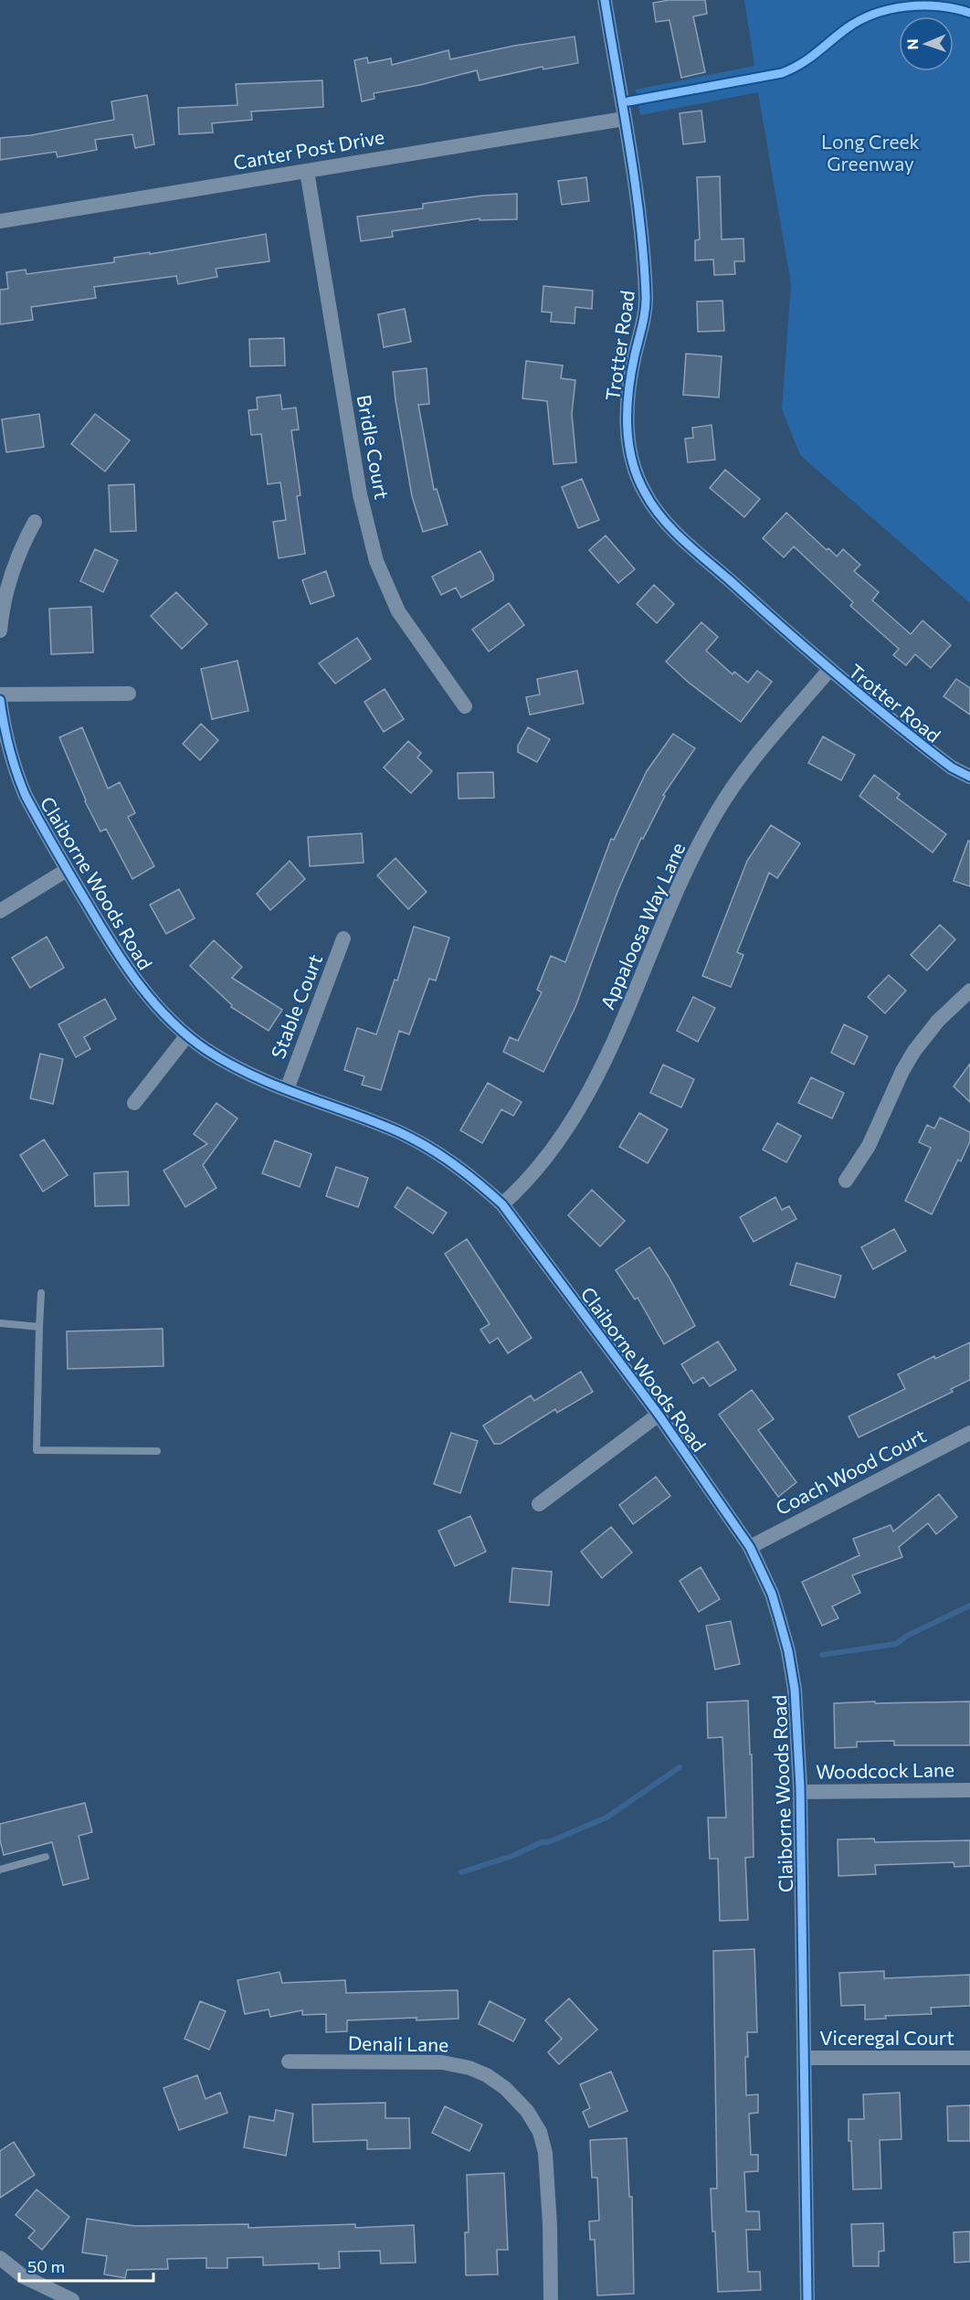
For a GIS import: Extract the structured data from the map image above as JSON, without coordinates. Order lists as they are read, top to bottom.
{
  "streets": {
    "street": [
      "Canter Post Drive",
      "Trotter Road",
      "Bridle Court",
      "Claiborne Woods Road",
      "Appaloosa Way Lane",
      "Stable Court",
      "Coach Wood Court",
      "Woodcock Lane",
      "Viceregal Court",
      "Denali Lane"
    ]
  },
  "crossings": [
    ["Canter Post Drive", "Trotter Road"],
    ["Canter Post Drive", "Bridle Court"],
    ["Trotter Road", "Appaloosa Way Lane"],
    ["Claiborne Woods Road", "Appaloosa Way Lane"],
    ["Claiborne Woods Road", "Stable Court"],
    ["Claiborne Woods Road", "Coach Wood Court"],
    ["Claiborne Woods Road", "Woodcock Lane"],
    ["Claiborne Woods Road", "Viceregal Court"]
  ],
  "parks": ["Long Creek Greenway"],
  "scale_bar": "50 m",
  "north": "left"
}
